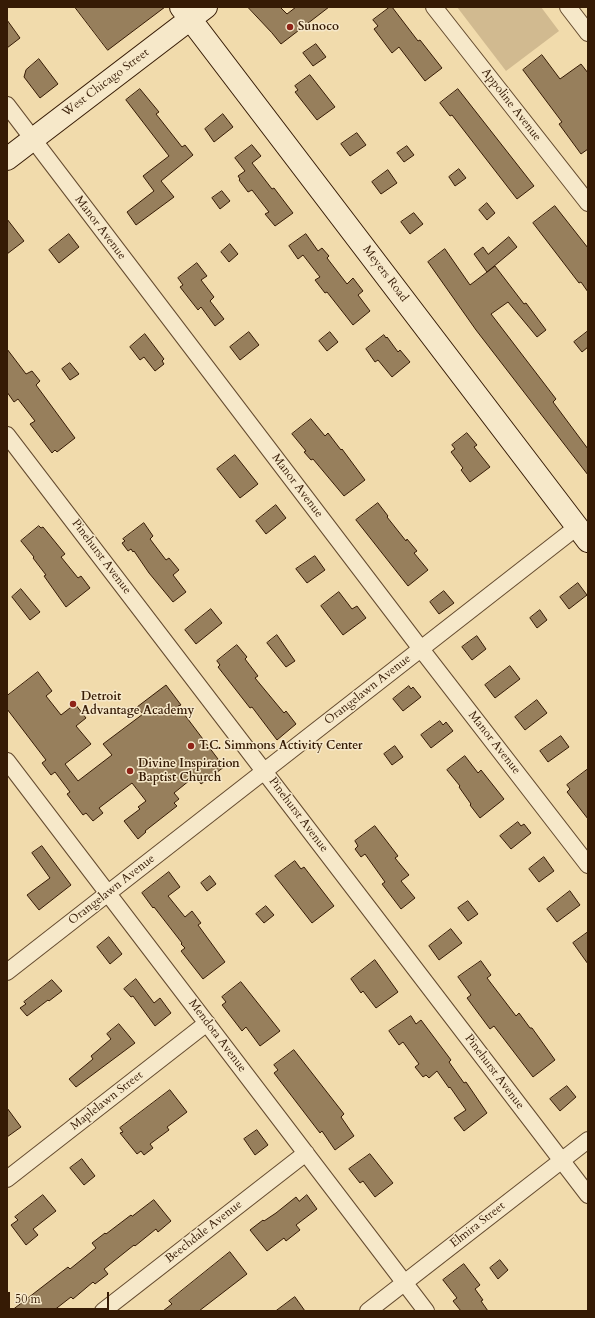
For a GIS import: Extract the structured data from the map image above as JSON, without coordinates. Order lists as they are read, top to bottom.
{
  "streets": {
    "street": [
      "West Chicago Street",
      "Appoline Avenue",
      "Manor Avenue",
      "Meyers Road",
      "Pinehurst Avenue",
      "Orangelawn Avenue",
      "Mendota Avenue",
      "Maplelawn Street",
      "Elmira Street",
      "Beechdale Avenue"
    ]
  },
  "crossings": [
    ["West Chicago Street", "Manor Avenue"],
    ["West Chicago Street", "Meyers Road"],
    ["Manor Avenue", "Orangelawn Avenue"],
    ["Meyers Road", "Orangelawn Avenue"],
    ["Pinehurst Avenue", "Orangelawn Avenue"],
    ["Pinehurst Avenue", "Elmira Street"],
    ["Orangelawn Avenue", "Mendota Avenue"],
    ["Mendota Avenue", "Maplelawn Street"],
    ["Mendota Avenue", "Elmira Street"],
    ["Mendota Avenue", "Beechdale Avenue"]
  ],
  "places": [
    "Sunoco",
    "Detroit Advantage Academy",
    "T.C. Simmons Activity Center",
    "Divine Inspiration Baptist Church"
  ],
  "scale_bar": "50 m"
}
